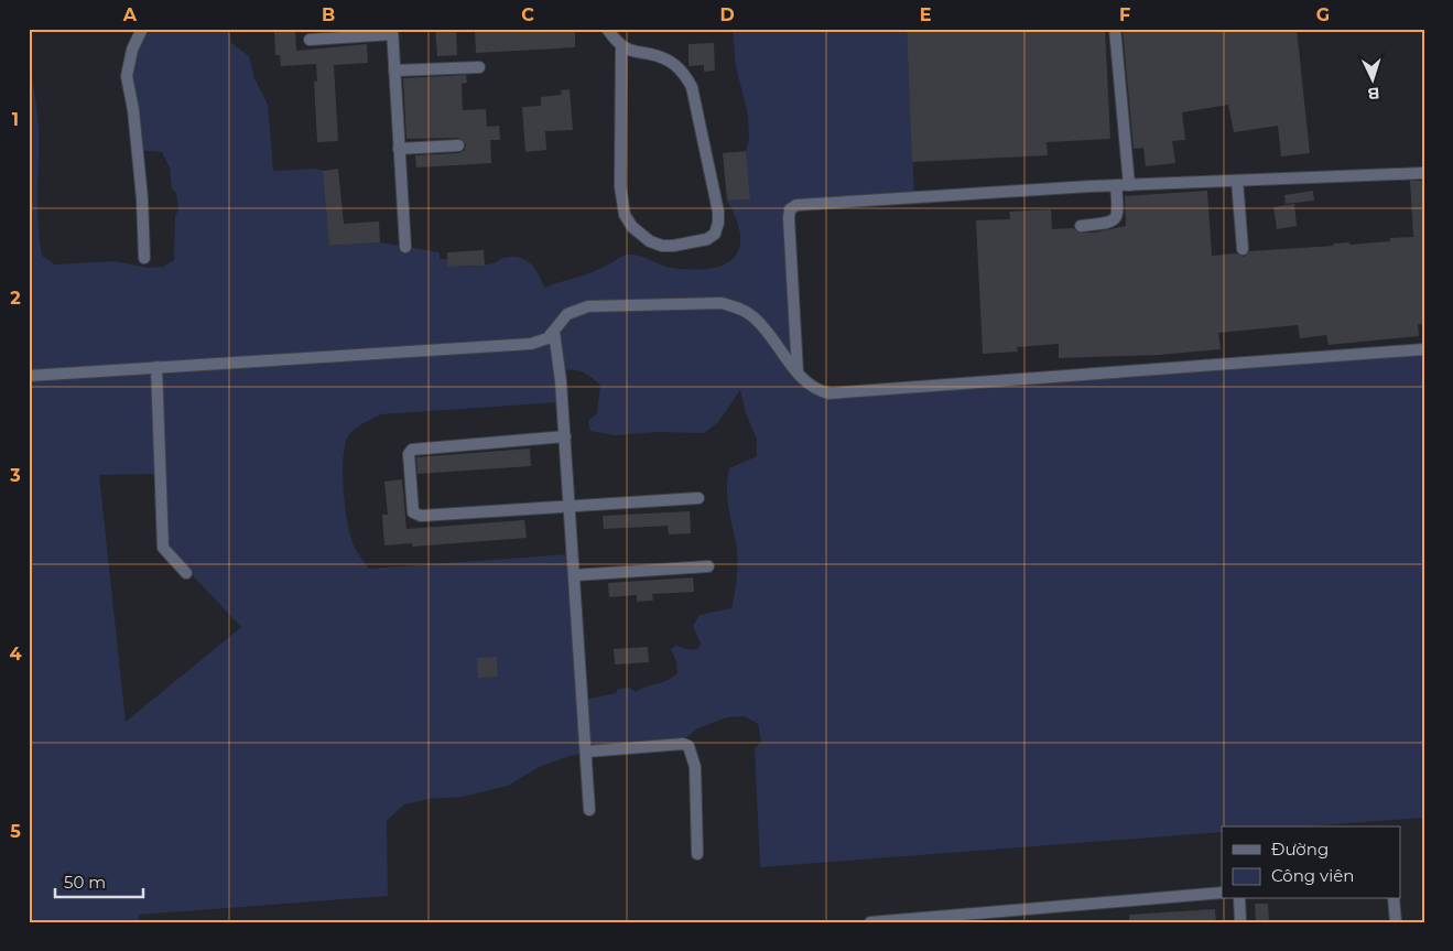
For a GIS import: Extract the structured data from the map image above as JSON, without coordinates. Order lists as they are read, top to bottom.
{
  "legend": ["Đường", "Công viên"],
  "scale_bar": "50 m",
  "north": "bottom",
  "grid": {
    "columns": [
      "A",
      "B",
      "C",
      "D",
      "E",
      "F",
      "G"
    ],
    "rows": [
      "1",
      "2",
      "3",
      "4",
      "5"
    ]
  }
}
